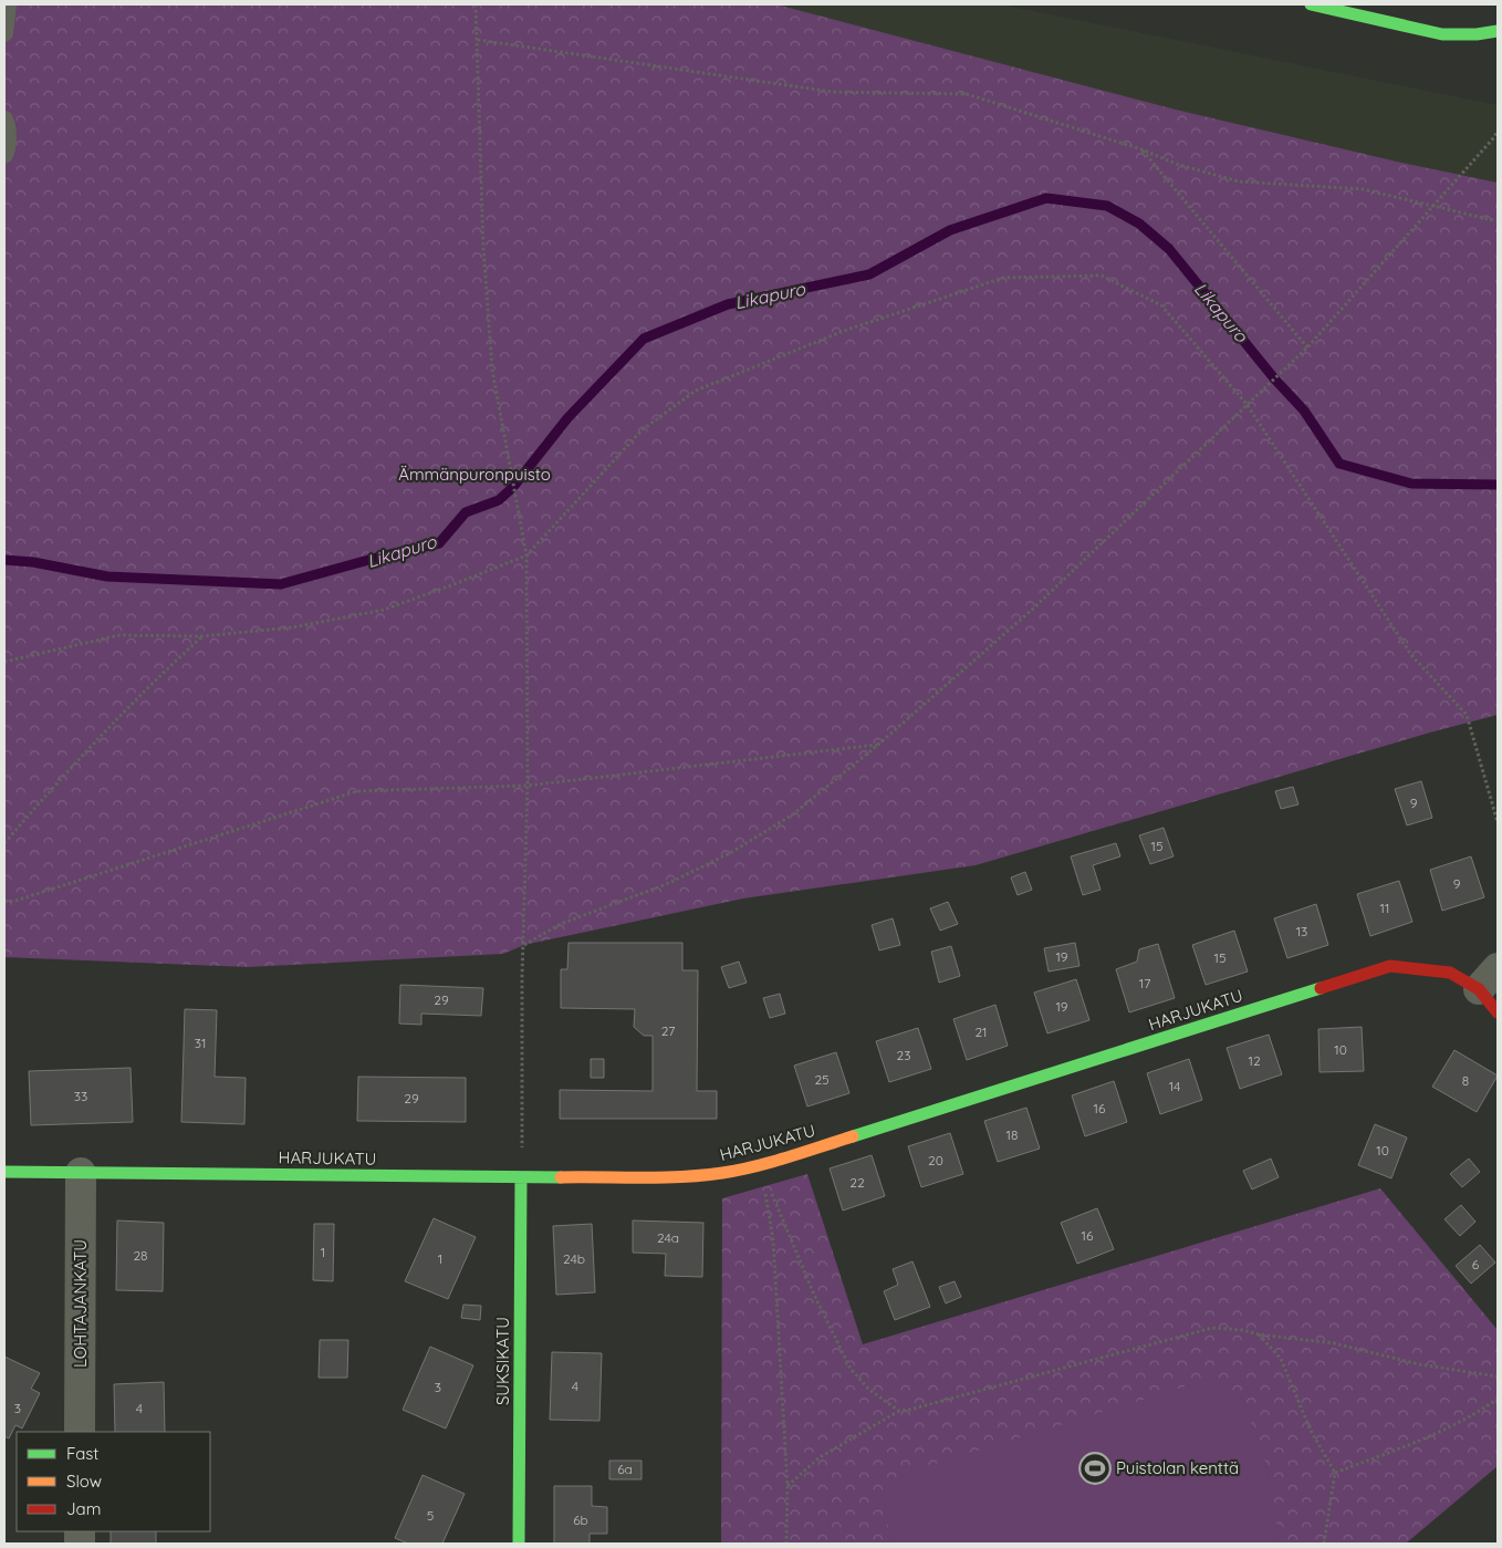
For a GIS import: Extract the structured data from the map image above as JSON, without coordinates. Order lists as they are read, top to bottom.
{
  "streets": {
    "street": ["HARJUKATU", "LOHTAJANKATU", "SUKSIKATU"]
  },
  "crossings": [
    ["HARJUKATU", "LOHTAJANKATU"],
    ["HARJUKATU", "SUKSIKATU"]
  ],
  "water": ["Likapuro"],
  "parks": ["Ämmänpuronpuisto"],
  "places": {
    "sports": ["Puistolan kenttä"]
  },
  "house_numbers": [
    "9",
    "15",
    "9",
    "11",
    "13",
    "19",
    "15",
    "17",
    "29",
    "19",
    "27",
    "21",
    "31",
    "10",
    "23",
    "12",
    "25",
    "8",
    "14",
    "33",
    "29",
    "16",
    "18",
    "10",
    "20",
    "22",
    "16",
    "24a",
    "1",
    "28",
    "1",
    "24b",
    "6",
    "4",
    "3",
    "3",
    "4",
    "6a",
    "5",
    "6b"
  ],
  "legend": ["Fast", "Slow", "Jam"]
}
